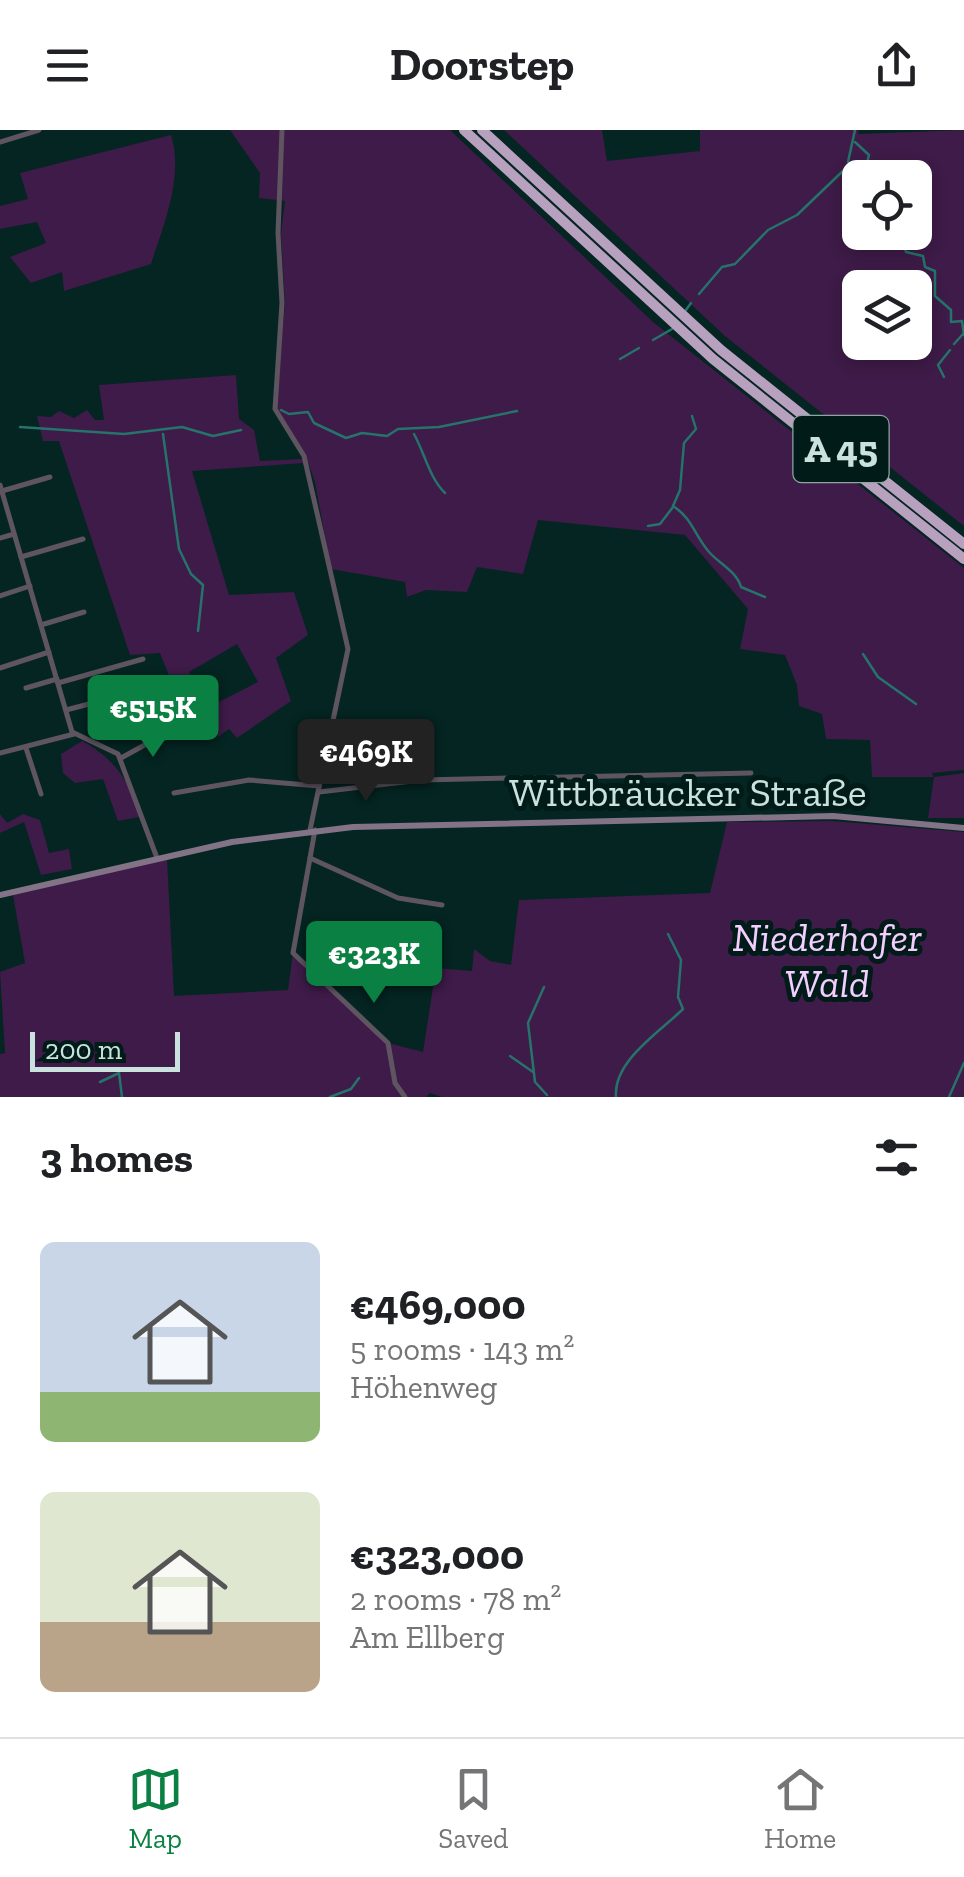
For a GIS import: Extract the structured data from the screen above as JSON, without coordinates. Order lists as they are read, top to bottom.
{
  "streets": {
    "highway": ["A 45"],
    "main road": ["Wittbräucker Straße"]
  },
  "parks": ["Niederhofer Wald"],
  "scale_bar": "200 m",
  "page": {
    "header": "Doorstep",
    "price": ["€515K", "€469K", "€323K"],
    "scale": "200 m",
    "heading": "3 homes",
    "list": [
      {
        "name": "€469,000",
        "note": "5 rooms · 143 m² · Höhenweg"
      },
      {
        "name": "€323,000",
        "note": "2 rooms · 78 m² · Am Ellberg"
      }
    ],
    "tabs": ["Map", "Saved", "Home"]
  }
}
